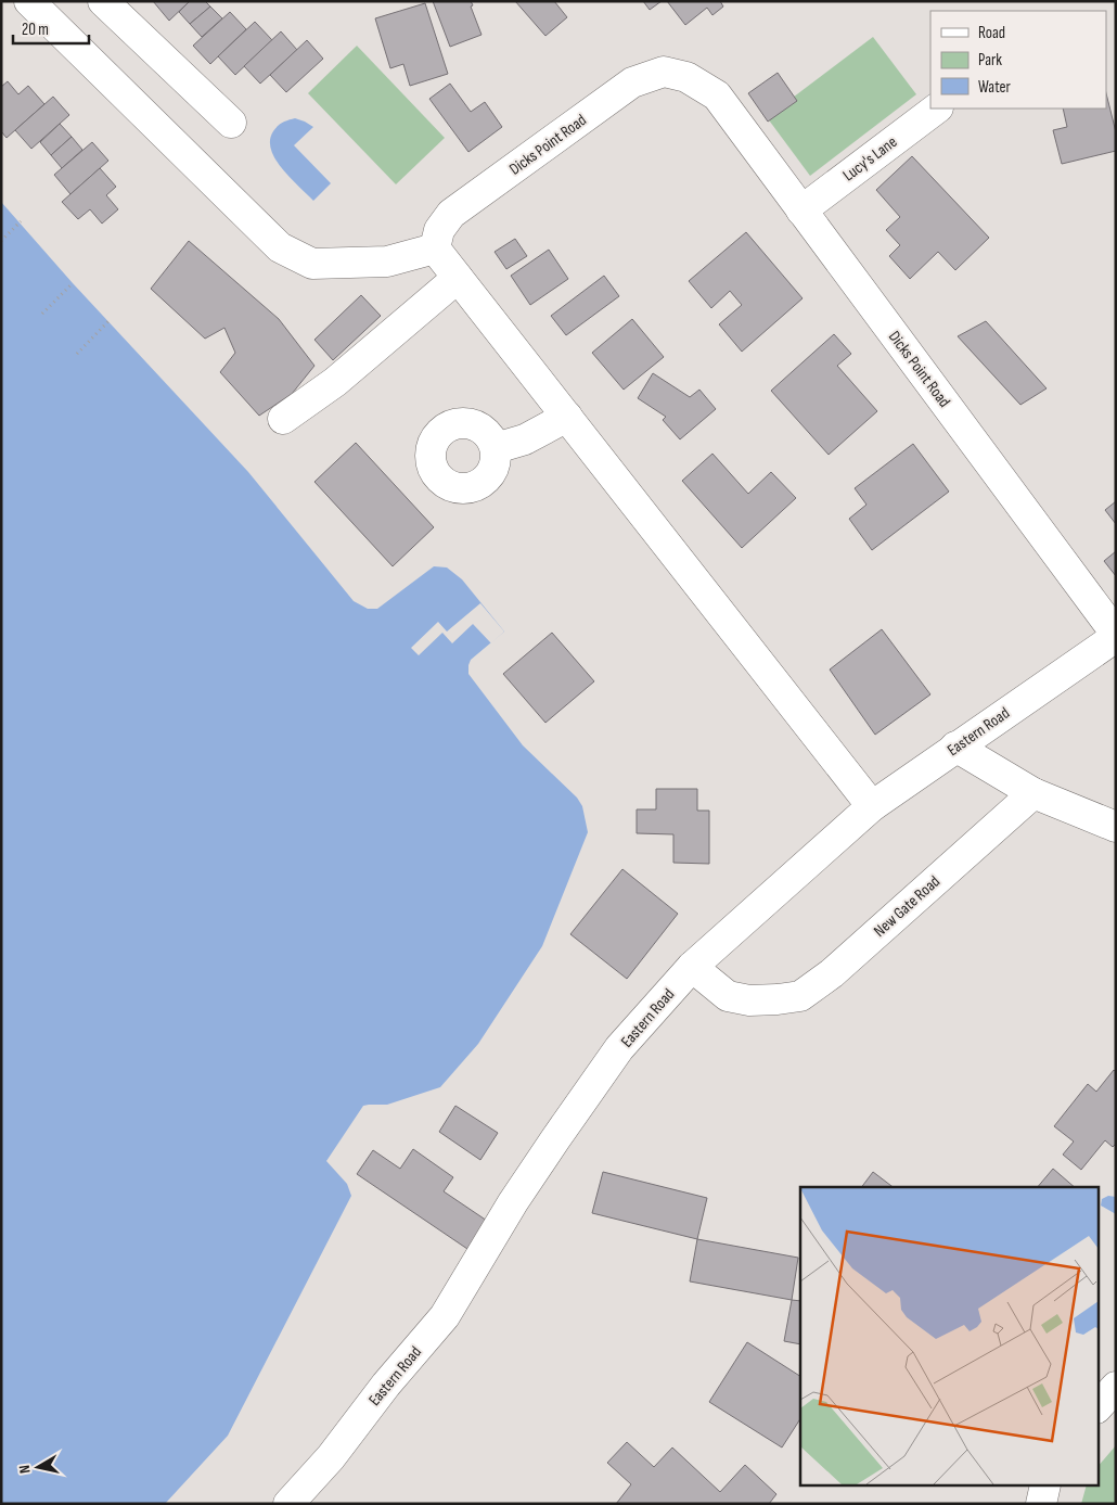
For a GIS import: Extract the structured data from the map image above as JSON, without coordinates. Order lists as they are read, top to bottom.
{
  "streets": {
    "main road": [
      "Dicks Point Road",
      "Lucy's Lane",
      "Eastern Road",
      "New Gate Road"
    ]
  },
  "crossings": [
    ["Dicks Point Road", "Lucy's Lane"],
    ["Dicks Point Road", "Eastern Road"],
    ["Eastern Road", "New Gate Road"]
  ],
  "legend": ["Road", "Park", "Water"],
  "scale_bar": "20 m",
  "north": "left"
}
